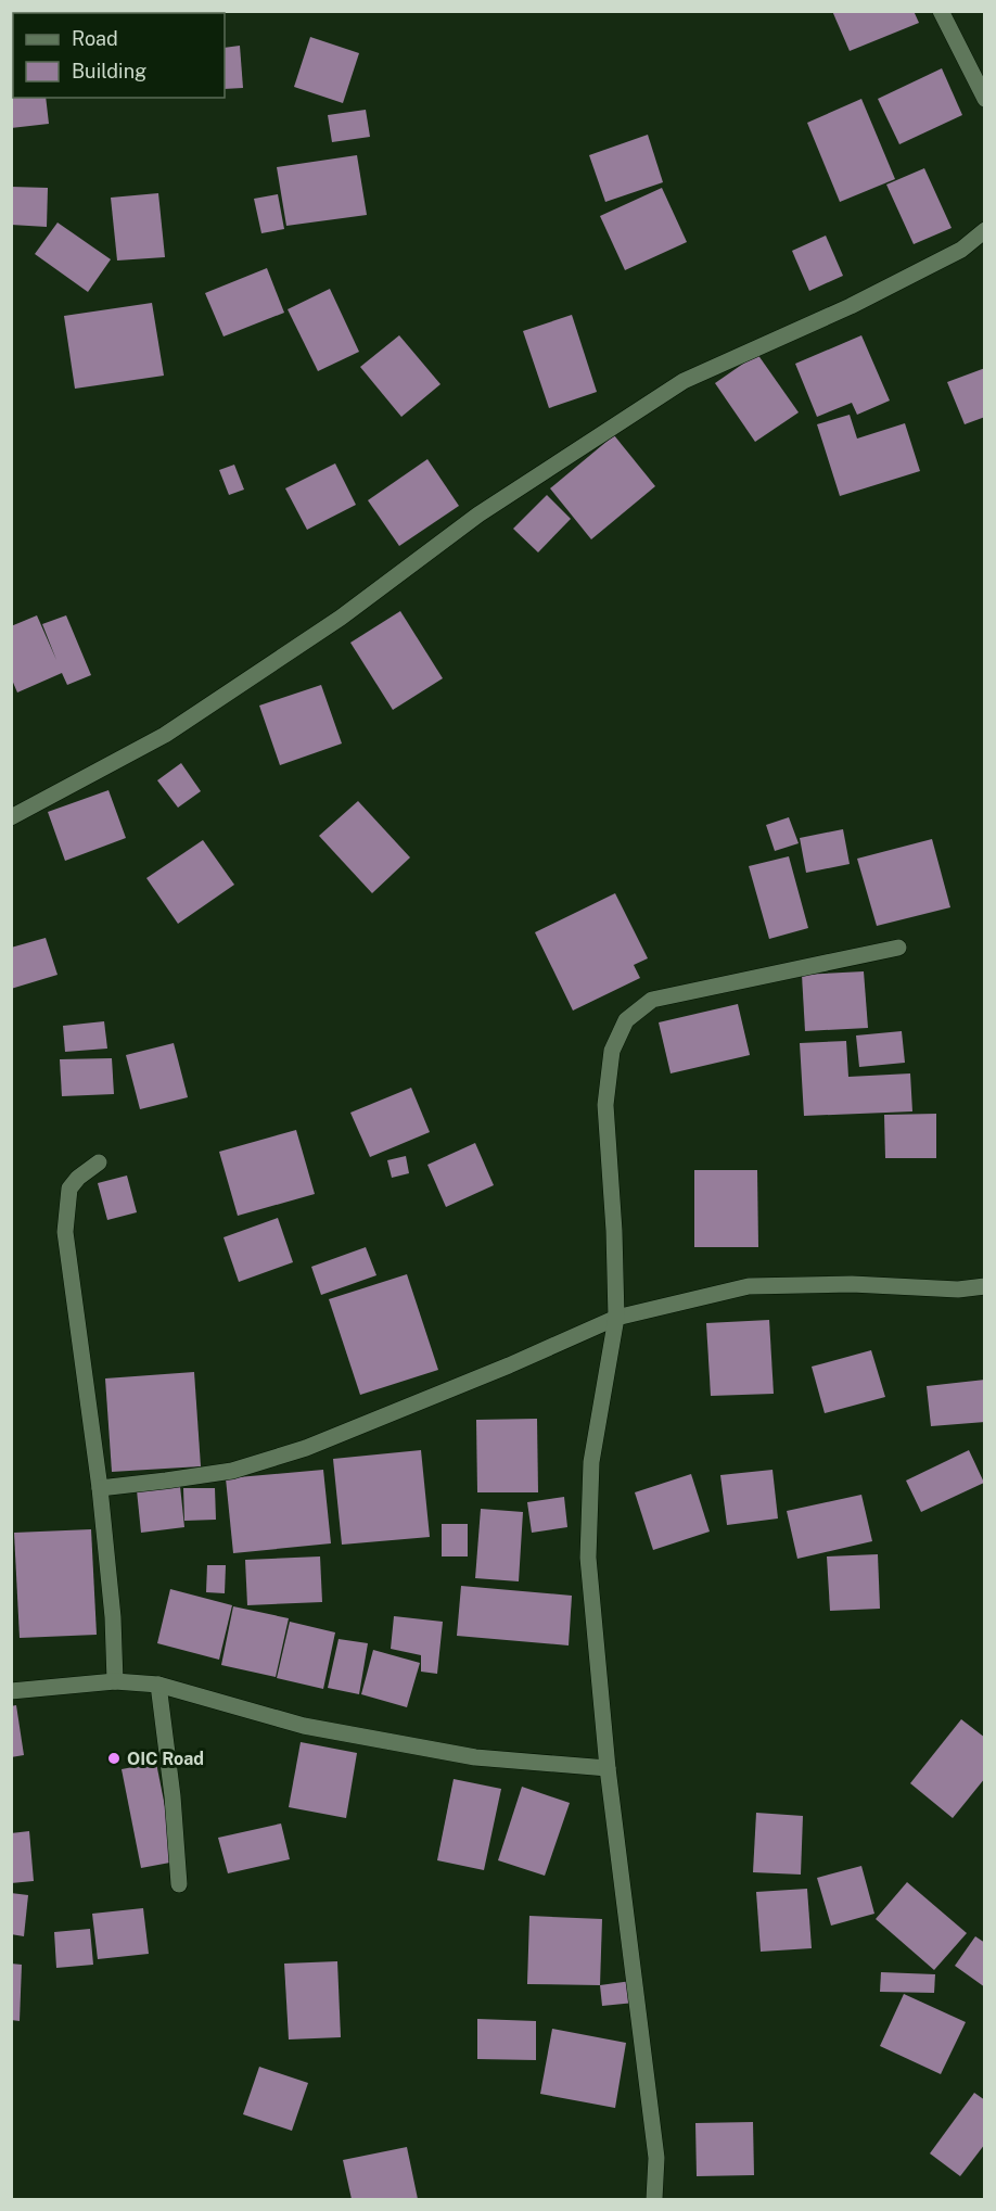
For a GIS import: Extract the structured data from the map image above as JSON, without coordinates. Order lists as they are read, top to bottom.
{
  "places": ["OIC Road"],
  "legend": ["Road", "Building"]
}
